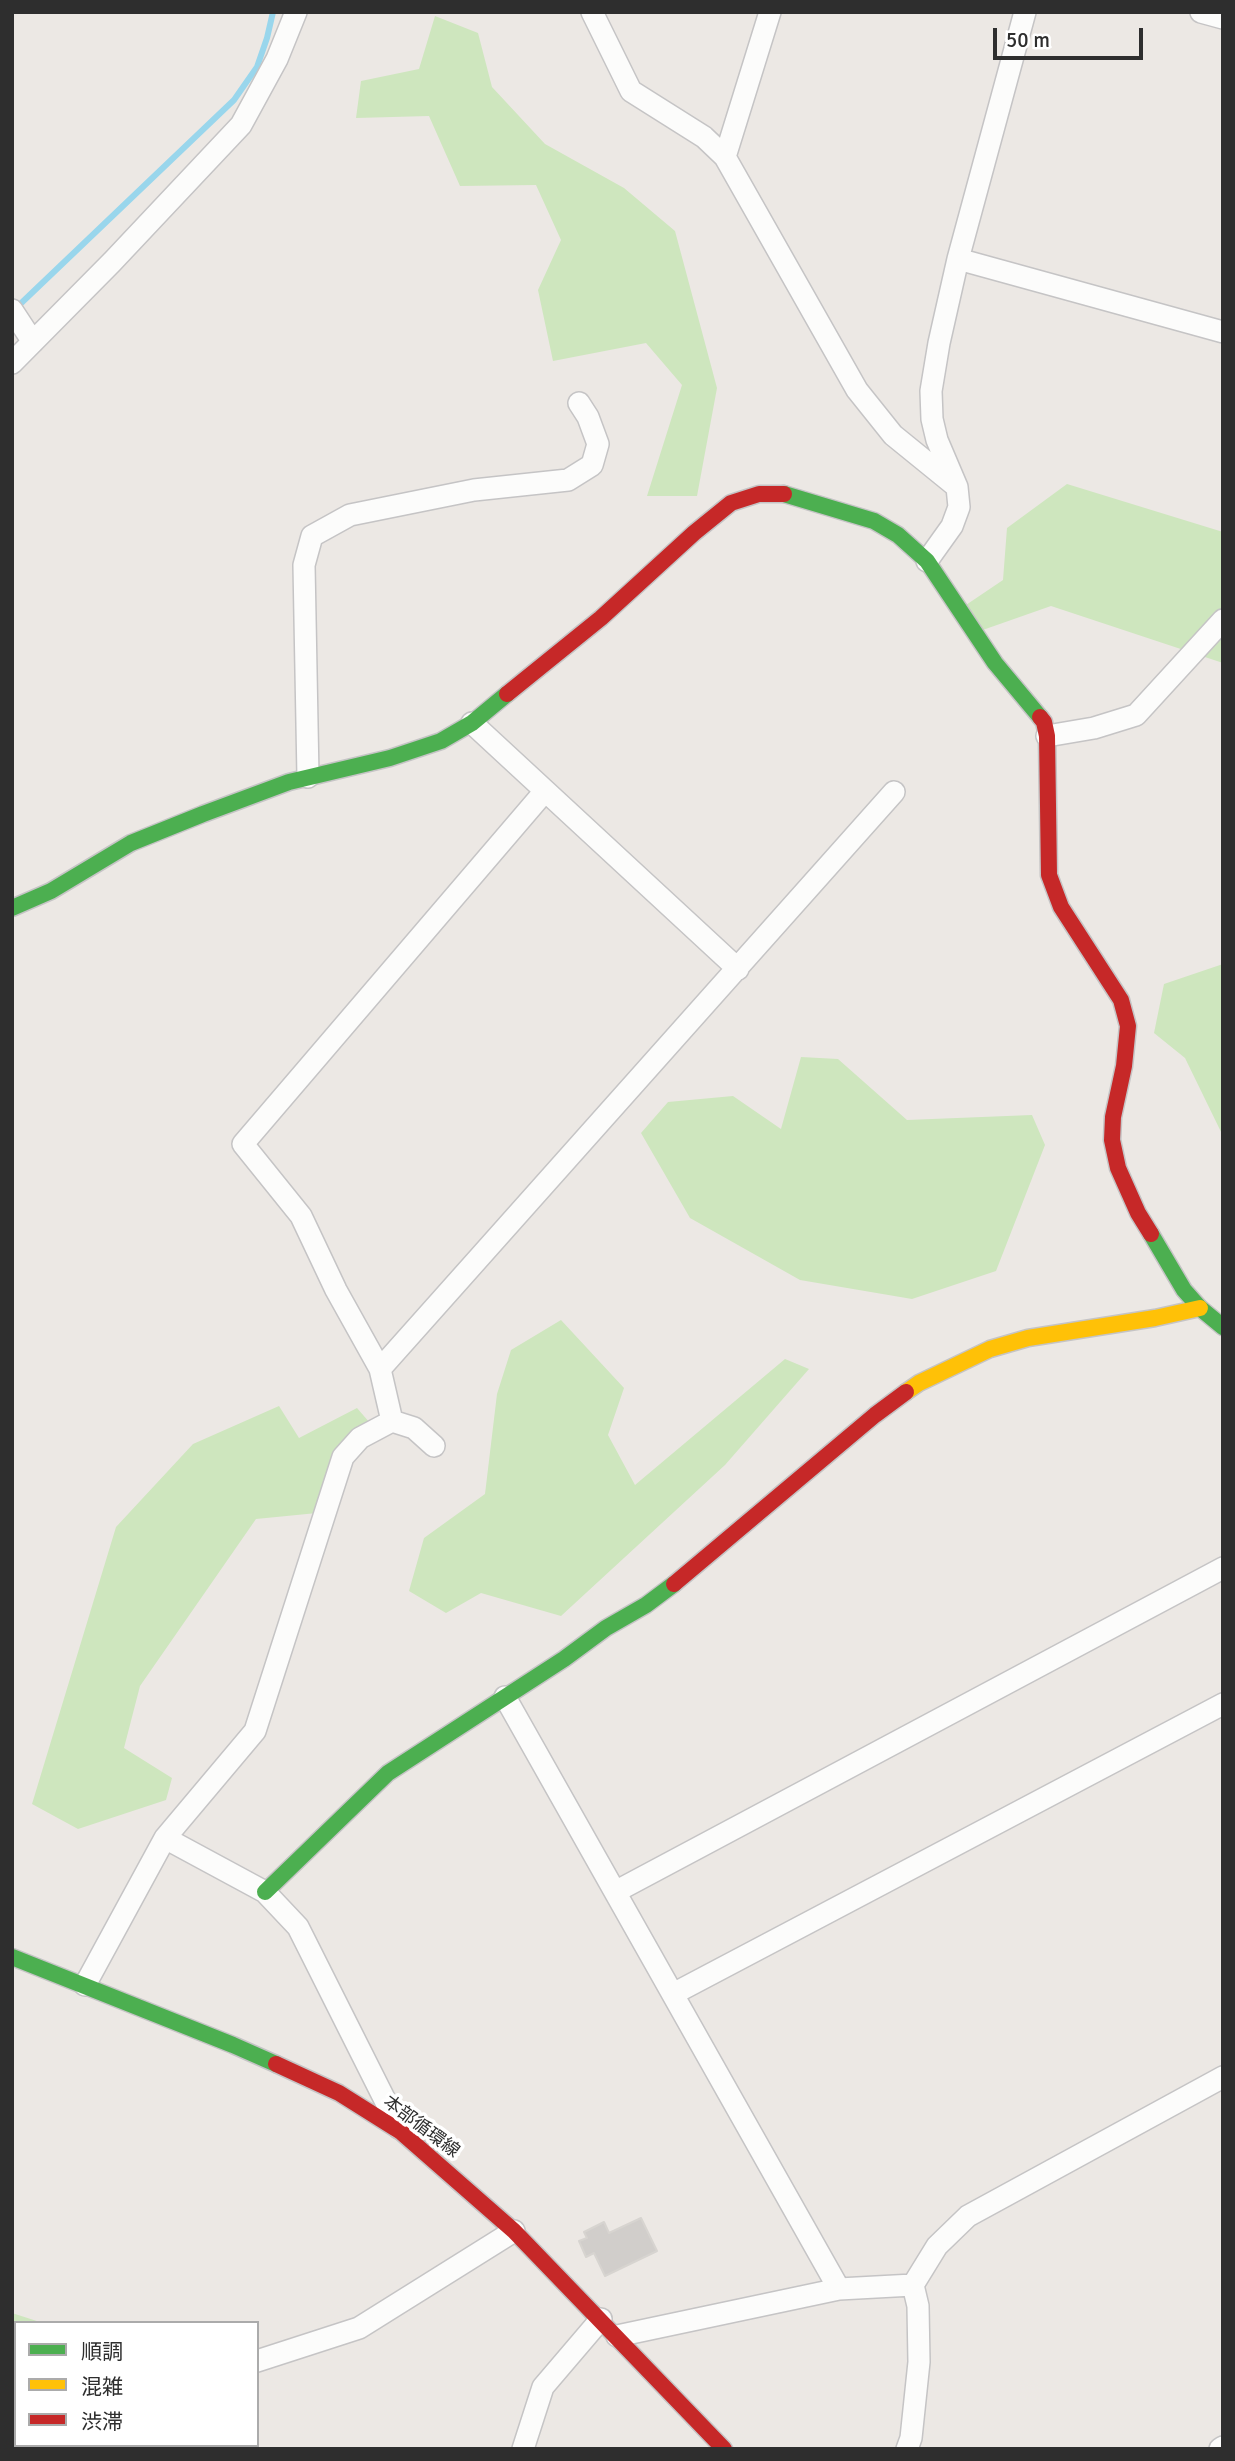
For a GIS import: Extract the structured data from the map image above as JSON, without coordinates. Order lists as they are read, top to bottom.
{
  "streets": {
    "street": ["本部循環線"]
  },
  "legend": ["順調", "混雑", "渋滞"],
  "scale_bar": "50 m"
}
